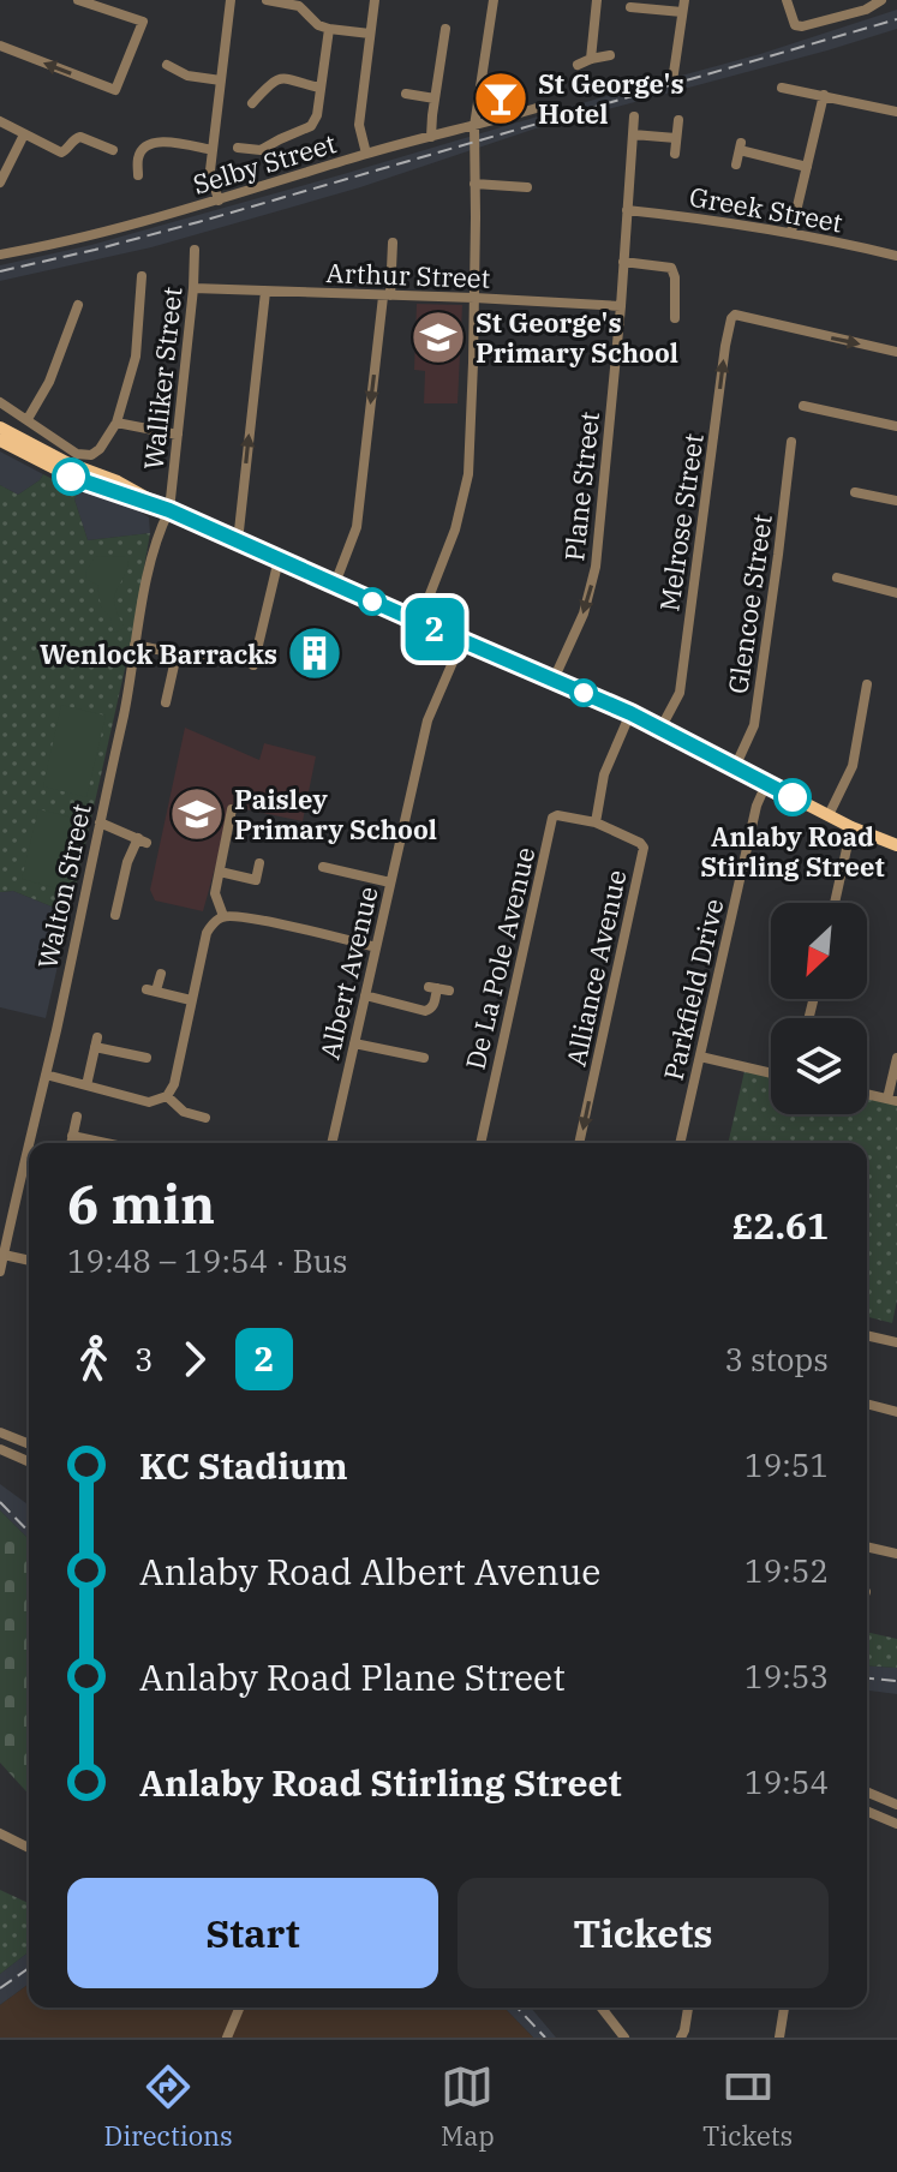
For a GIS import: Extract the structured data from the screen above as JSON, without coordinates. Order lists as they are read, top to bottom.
{
  "streets": {
    "street": [
      "Selby Street",
      "Greek Street",
      "Arthur Street",
      "Walliker Street",
      "Plane Street",
      "Melrose Street",
      "Glencoe Street",
      "Walton Street",
      "De La Pole Avenue",
      "Alliance Avenue",
      "Albert Avenue",
      "Parkfield Drive"
    ]
  },
  "crossings": [
    ["Greek Street", "Plane Street"],
    ["Arthur Street", "Walliker Street"],
    ["Arthur Street", "Plane Street"],
    ["Walliker Street", "Walton Street"],
    ["De La Pole Avenue", "Alliance Avenue"]
  ],
  "one_way": ["Plane Street", "Alliance Avenue"],
  "places": {
    "bar": ["St George's Hotel"],
    "school or university": ["St George's Primary School", "Paisley Primary School"],
    "building": ["Wenlock Barracks"],
    "other": ["Anlaby Road Stirling Street"]
  },
  "lines": ["bus line 2"],
  "north": "bottom left",
  "page": {
    "on_map": "2",
    "heading": ["6 min", "19:48 – 19:54 · Bus", "£2.61"],
    "legs": ["3", "2", "3 stops"],
    "list": [
      {
        "name": "KC Stadium",
        "value": "19:51"
      },
      {
        "name": "Anlaby Road Albert Avenue",
        "value": "19:52"
      },
      {
        "name": "Anlaby Road Plane Street",
        "value": "19:53"
      },
      {
        "name": "Anlaby Road Stirling Street",
        "value": "19:54"
      }
    ],
    "buttons": ["Start", "Tickets"],
    "tabs": ["Directions", "Map", "Tickets"]
  }
}
